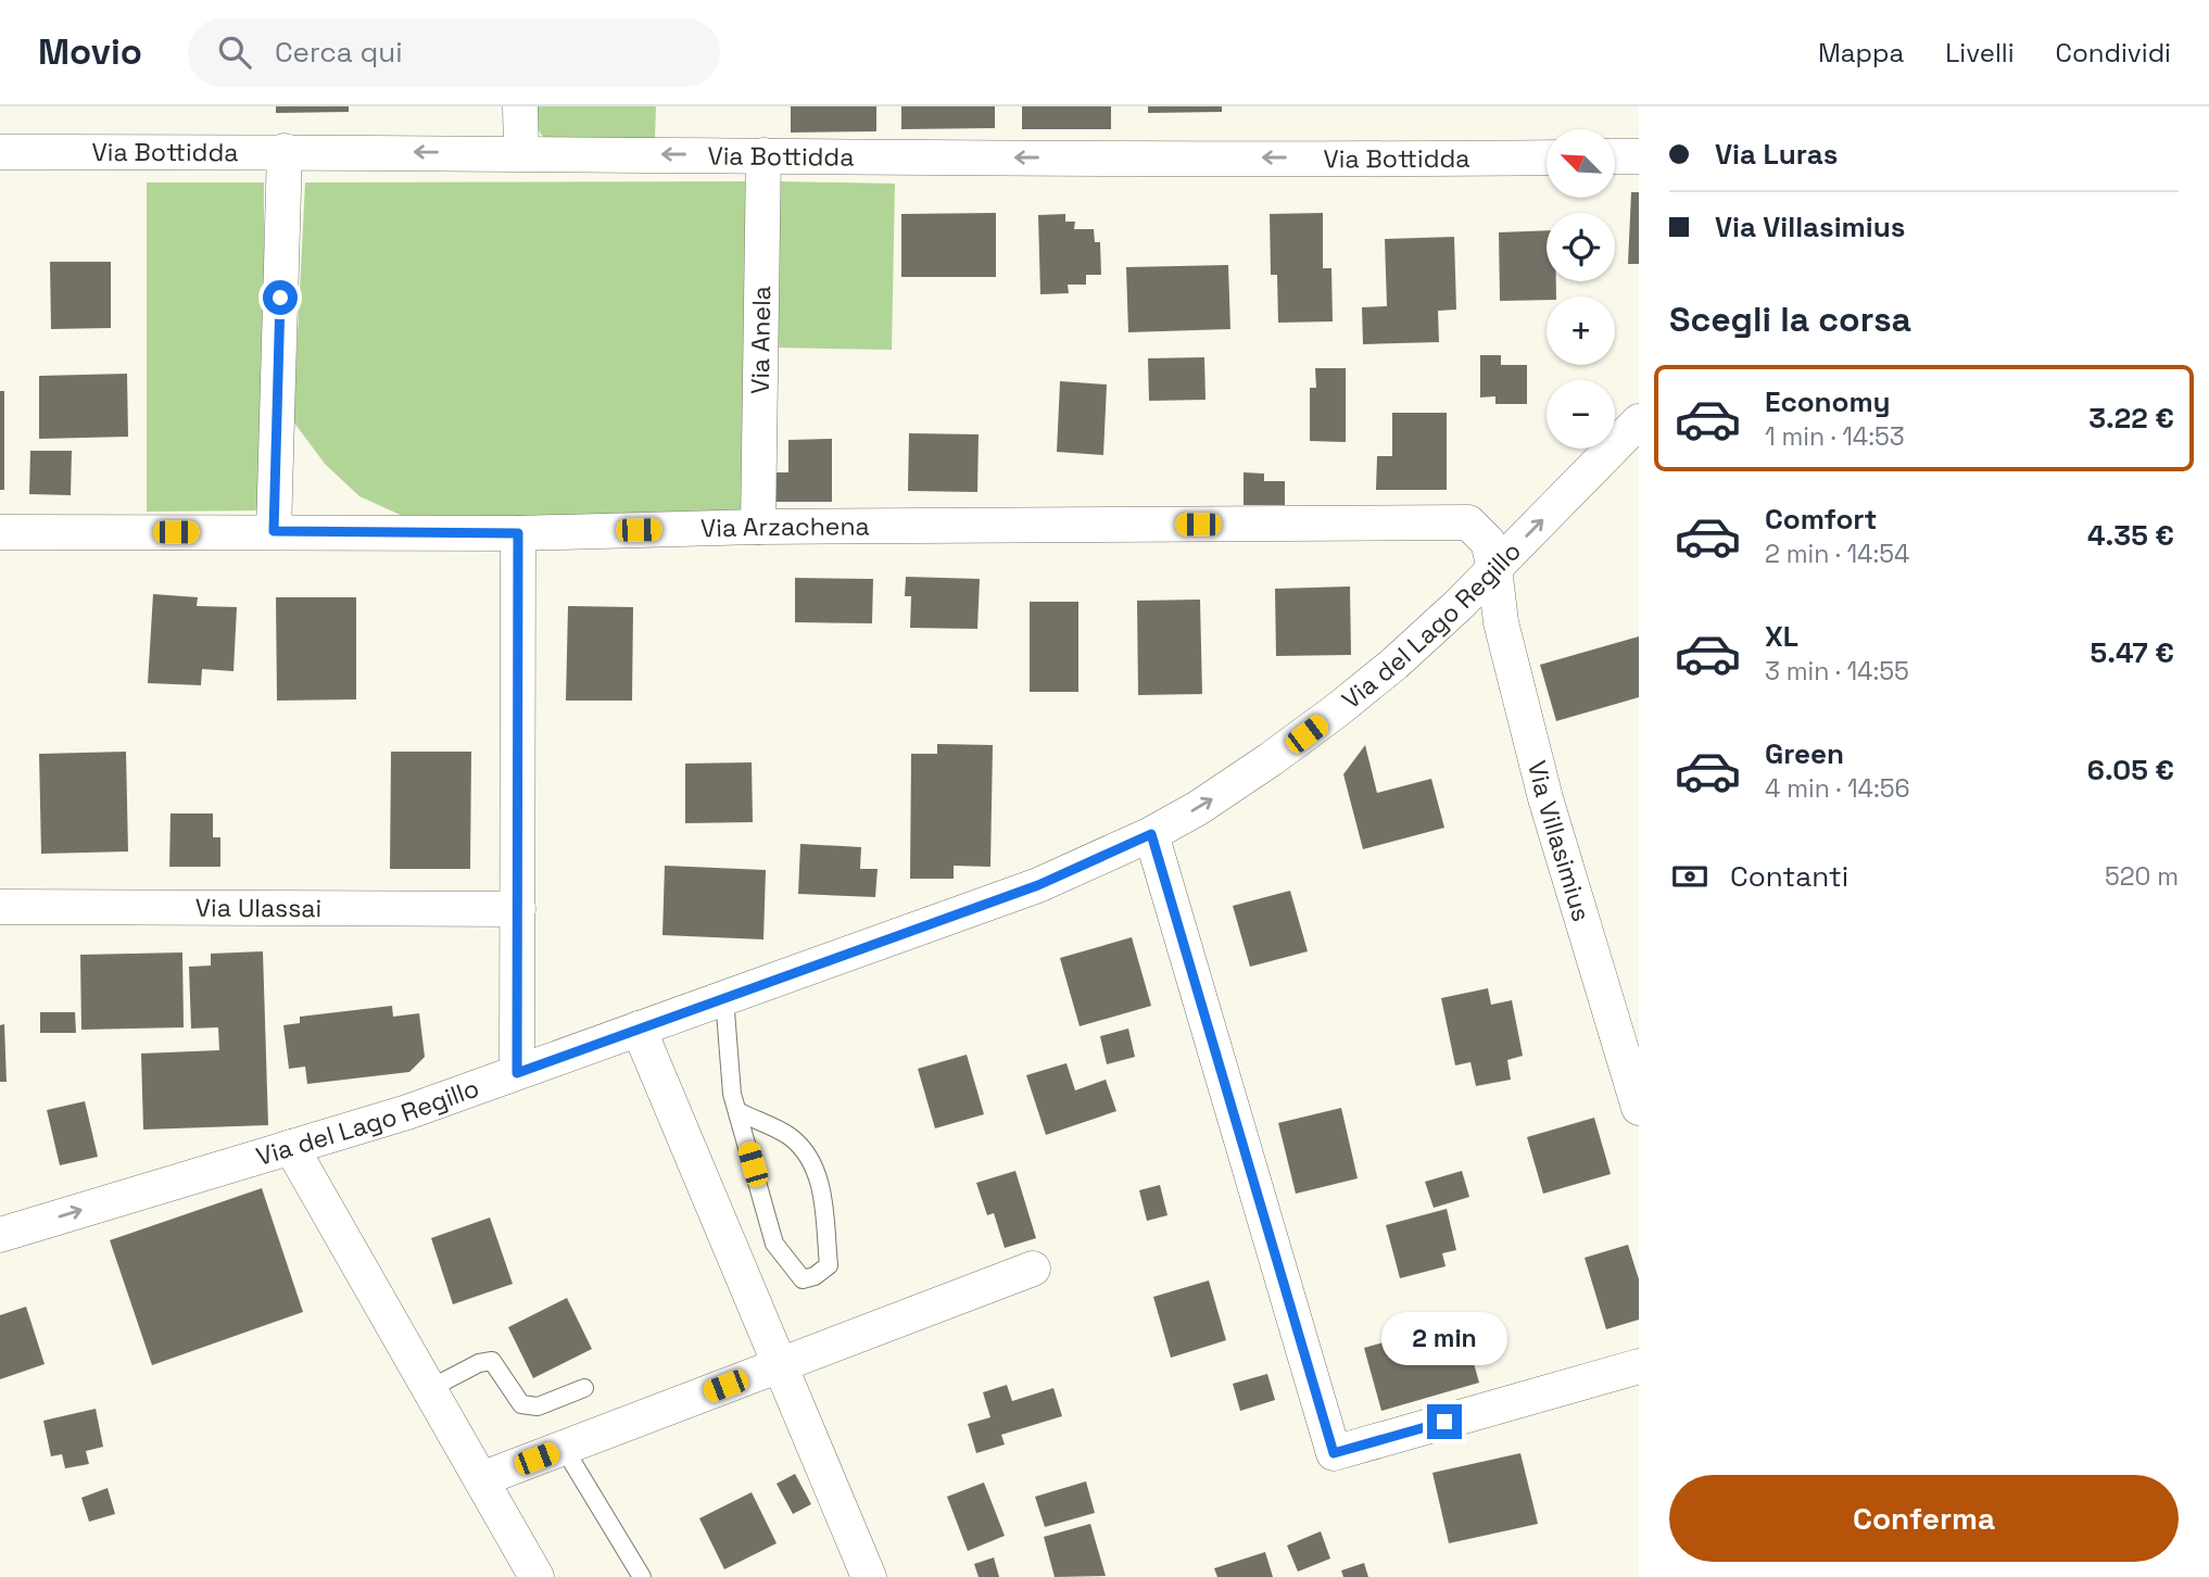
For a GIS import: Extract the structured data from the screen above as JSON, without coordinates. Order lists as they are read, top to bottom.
{
  "streets": {
    "street": [
      "Via Bottidda",
      "Via Anela",
      "Via Arzachena",
      "Via del Lago Regillo",
      "Via Villasimius",
      "Via Ulassai"
    ]
  },
  "crossings": [
    ["Via Bottidda", "Via Anela"],
    ["Via Anela", "Via Arzachena"],
    ["Via Arzachena", "Via del Lago Regillo"],
    ["Via Arzachena", "Via Villasimius"],
    ["Via del Lago Regillo", "Via Villasimius"]
  ],
  "one_way": ["Via Bottidda", "Via del Lago Regillo"],
  "north": "top left",
  "page": {
    "header": "Movio",
    "search": "Cerca qui",
    "nav": ["Mappa", "Livelli", "Condividi"],
    "banner": ["Via Luras", "Via Villasimius"],
    "map_buttons": ["+", "−"],
    "heading": "Scegli la corsa",
    "list": [
      {
        "name": "Economy",
        "note": "1 min · 14:53",
        "value": "3.22 €"
      },
      {
        "name": "Comfort",
        "note": "2 min · 14:54",
        "value": "4.35 €"
      },
      {
        "name": "XL",
        "note": "3 min · 14:55",
        "value": "5.47 €"
      },
      {
        "name": "Green",
        "note": "4 min · 14:56",
        "value": "6.05 €"
      }
    ],
    "pay": ["Contanti", "520 m"],
    "bubble": "2 min",
    "buttons": "Conferma"
  }
}
